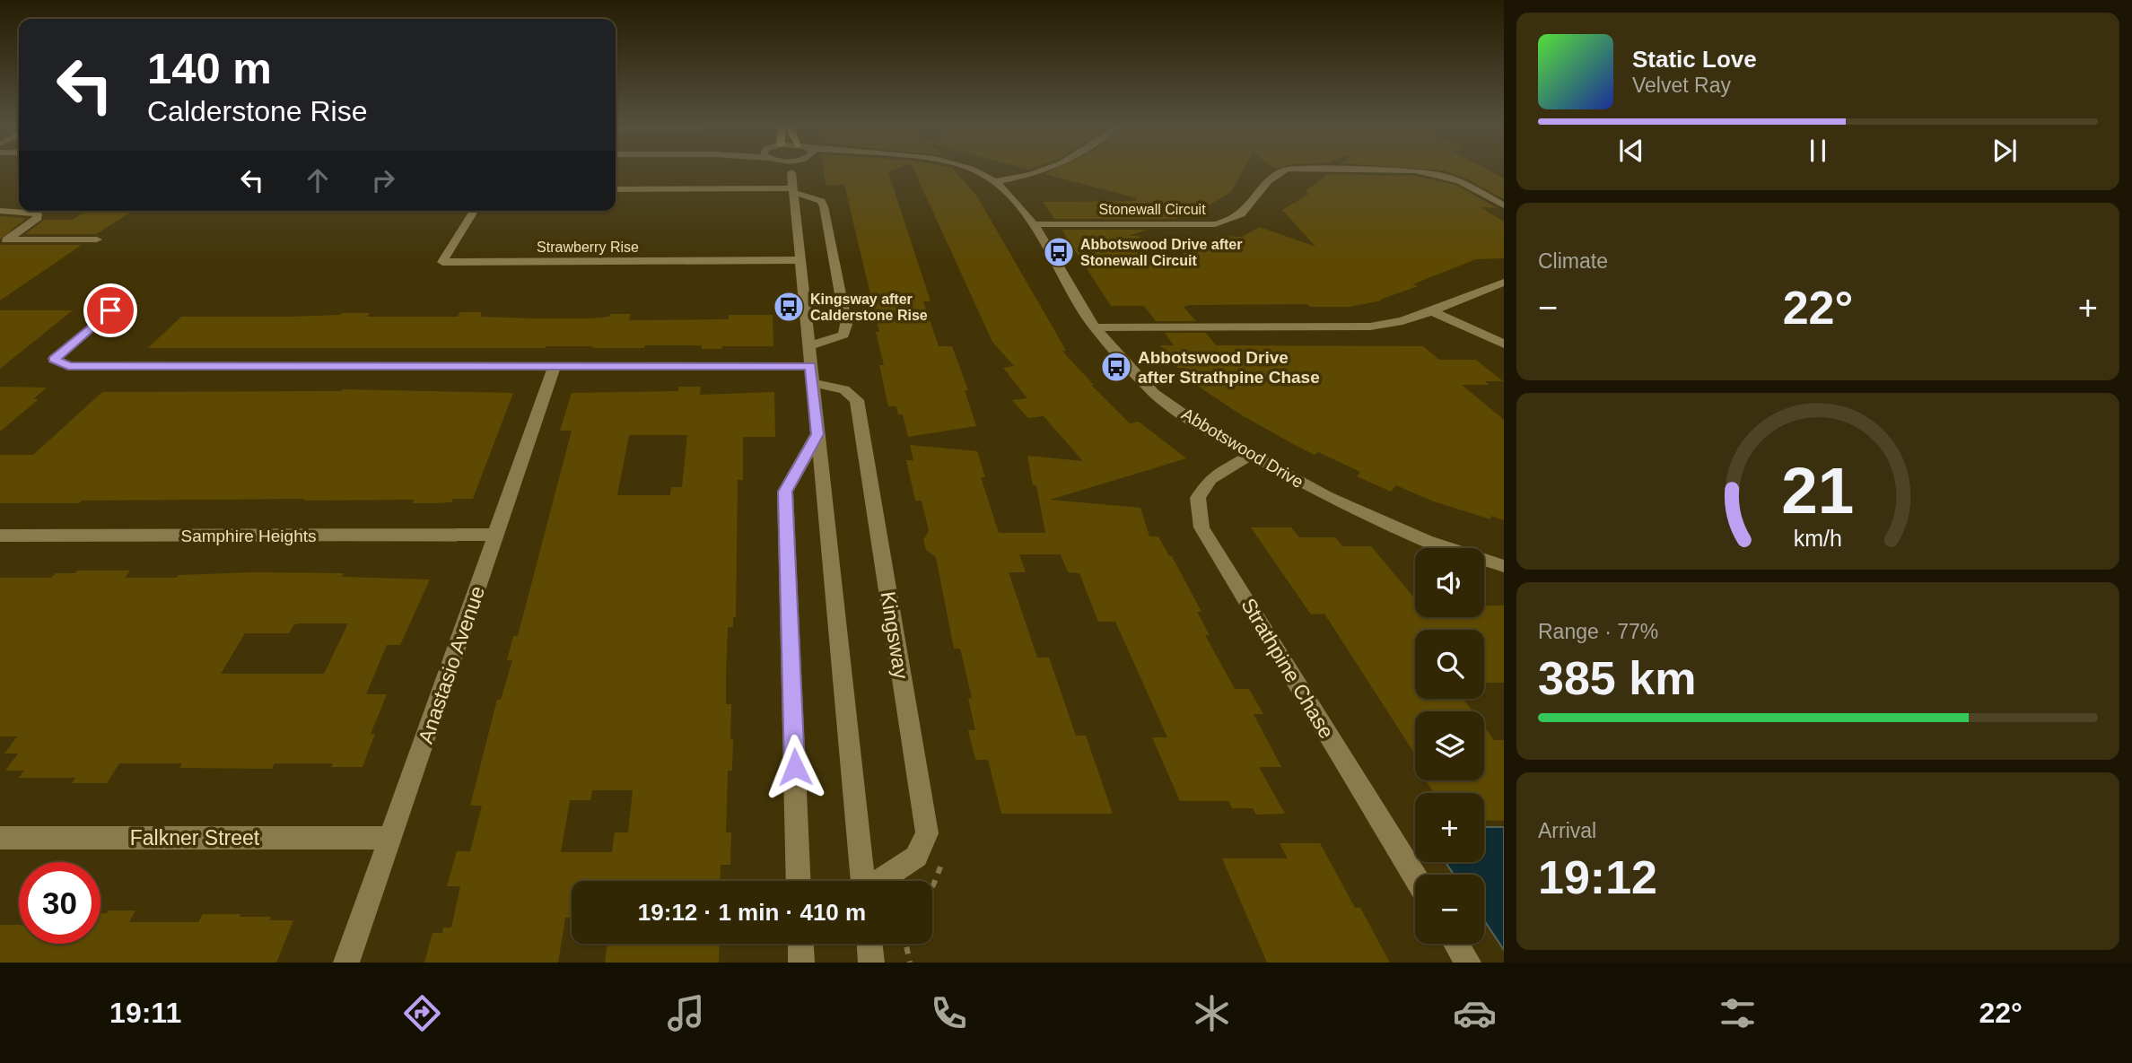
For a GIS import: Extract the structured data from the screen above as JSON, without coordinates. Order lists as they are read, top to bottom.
{
  "streets": {
    "street": [
      "Stonewall Circuit",
      "Strawberry Rise",
      "Abbotswood Drive",
      "Samphire Heights",
      "Kingsway",
      "Anastasio Avenue",
      "Strathpine Chase",
      "Falkner Street"
    ]
  },
  "crossings": [
    ["Stonewall Circuit", "Abbotswood Drive"],
    ["Strawberry Rise", "Kingsway"],
    ["Abbotswood Drive", "Strathpine Chase"],
    ["Samphire Heights", "Anastasio Avenue"],
    ["Anastasio Avenue", "Falkner Street"]
  ],
  "places": {
    "bus stop": ["Abbotswood Drive after Stonewall Circuit", "Kingsway after Calderstone Rise", "Abbotswood Drive after Strathpine Chase"]
  },
  "page": {
    "turn": ["140 m", "Calderstone Rise"],
    "song": ["Static Love", "Velvet Ray"],
    "tile": [
      "Climate",
      ["Range · 77%", "385 km"],
      ["Arrival", "19:12"]
    ],
    "heat": ["−", "22°", "+"],
    "map_buttons": ["+", "−"],
    "limit": "30",
    "trip": "19:12 · 1 min · 410 m",
    "tabs": ["19:11", "22°"],
    "gauge": ["21", "km/h"]
  }
}
